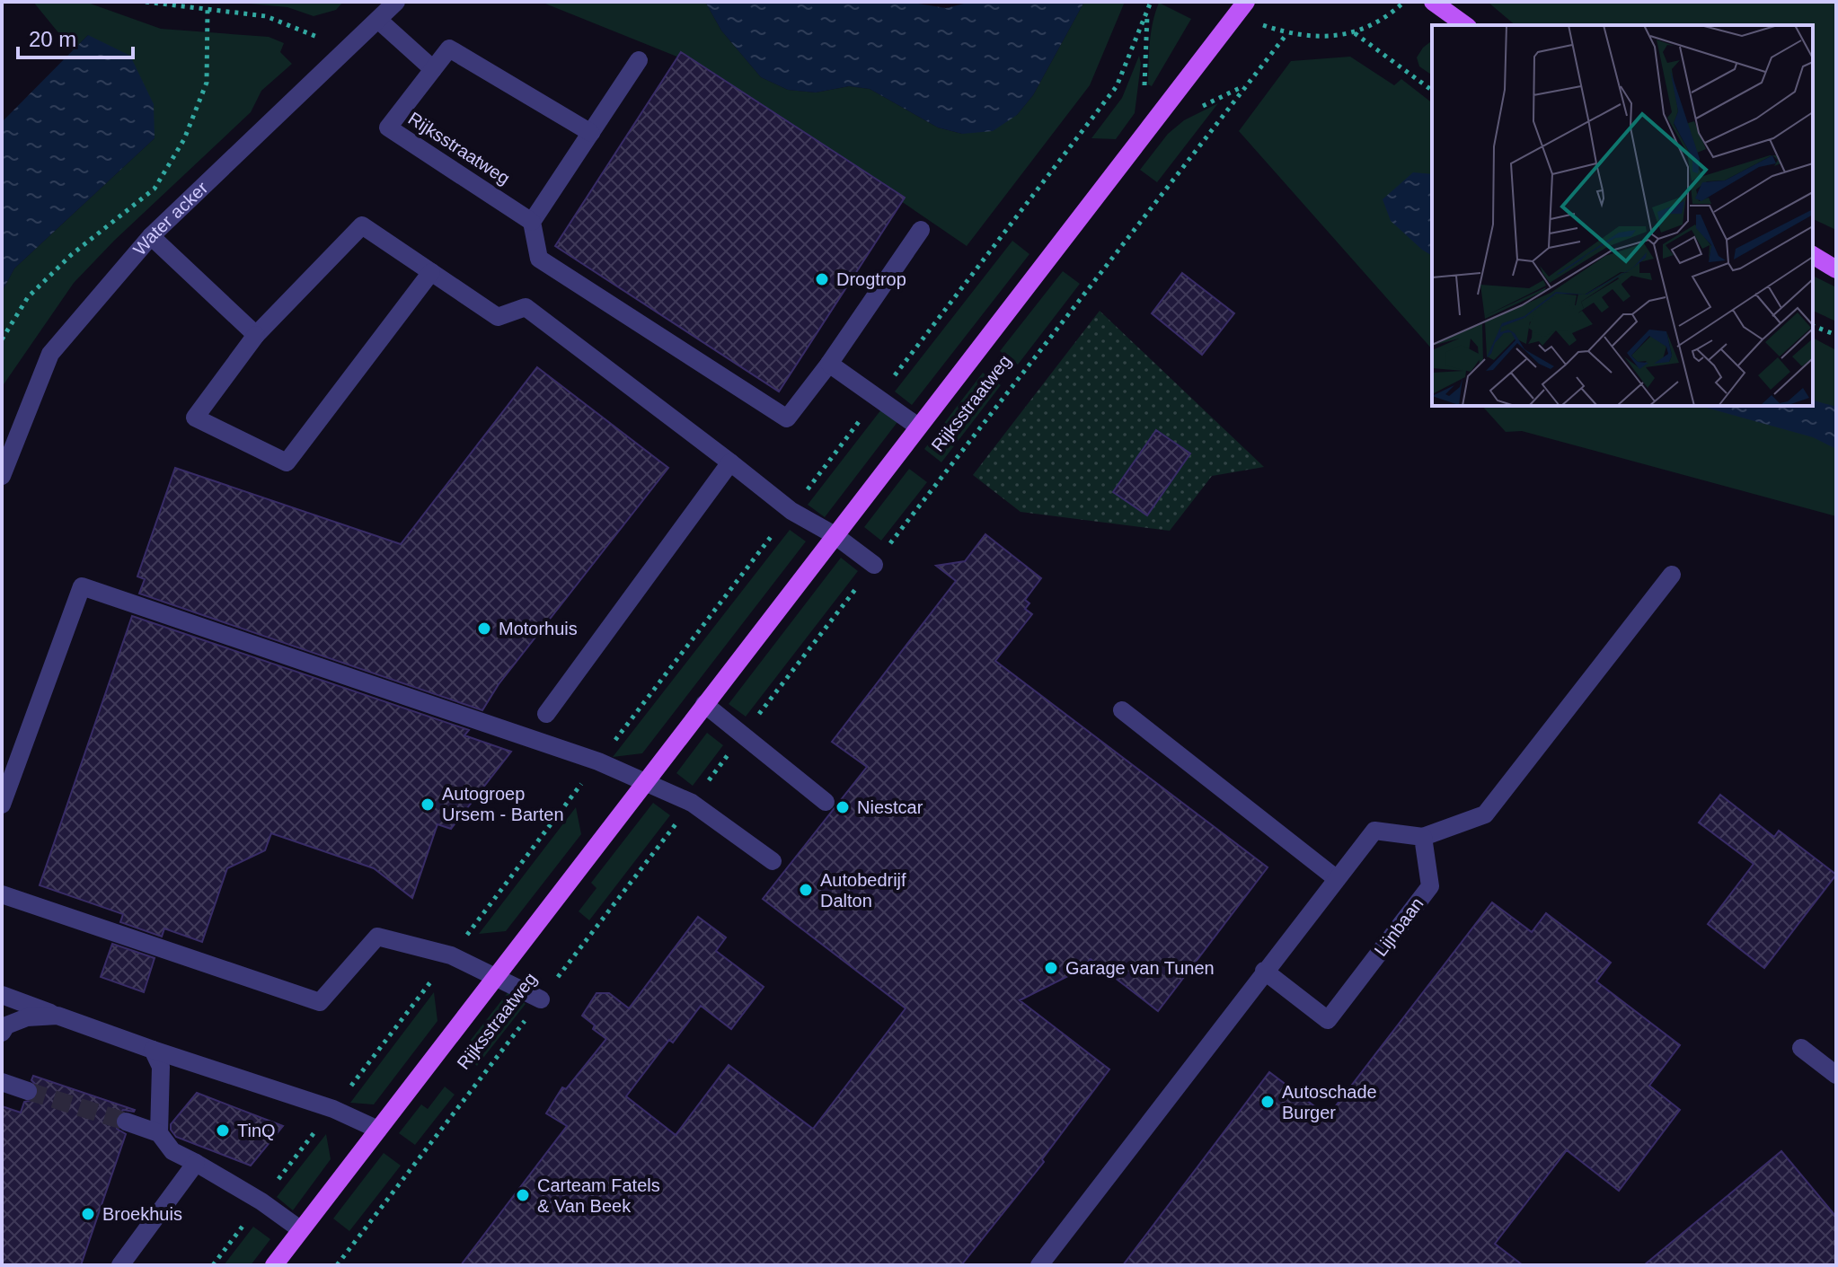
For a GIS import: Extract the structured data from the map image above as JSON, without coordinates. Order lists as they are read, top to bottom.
{
  "streets": {
    "main road": ["Rijksstraatweg"],
    "street": ["Water acker", "Lijnbaan"]
  },
  "places": [
    "Drogtrop",
    "Motorhuis",
    "Autogroep Ursem - Barten",
    "Niestcar",
    "Autobedrijf Dalton",
    "Garage van Tunen",
    "Autoschade Burger",
    "TinQ",
    "Carteam Fatels & Van Beek",
    "Broekhuis"
  ],
  "scale_bar": "20 m"
}
